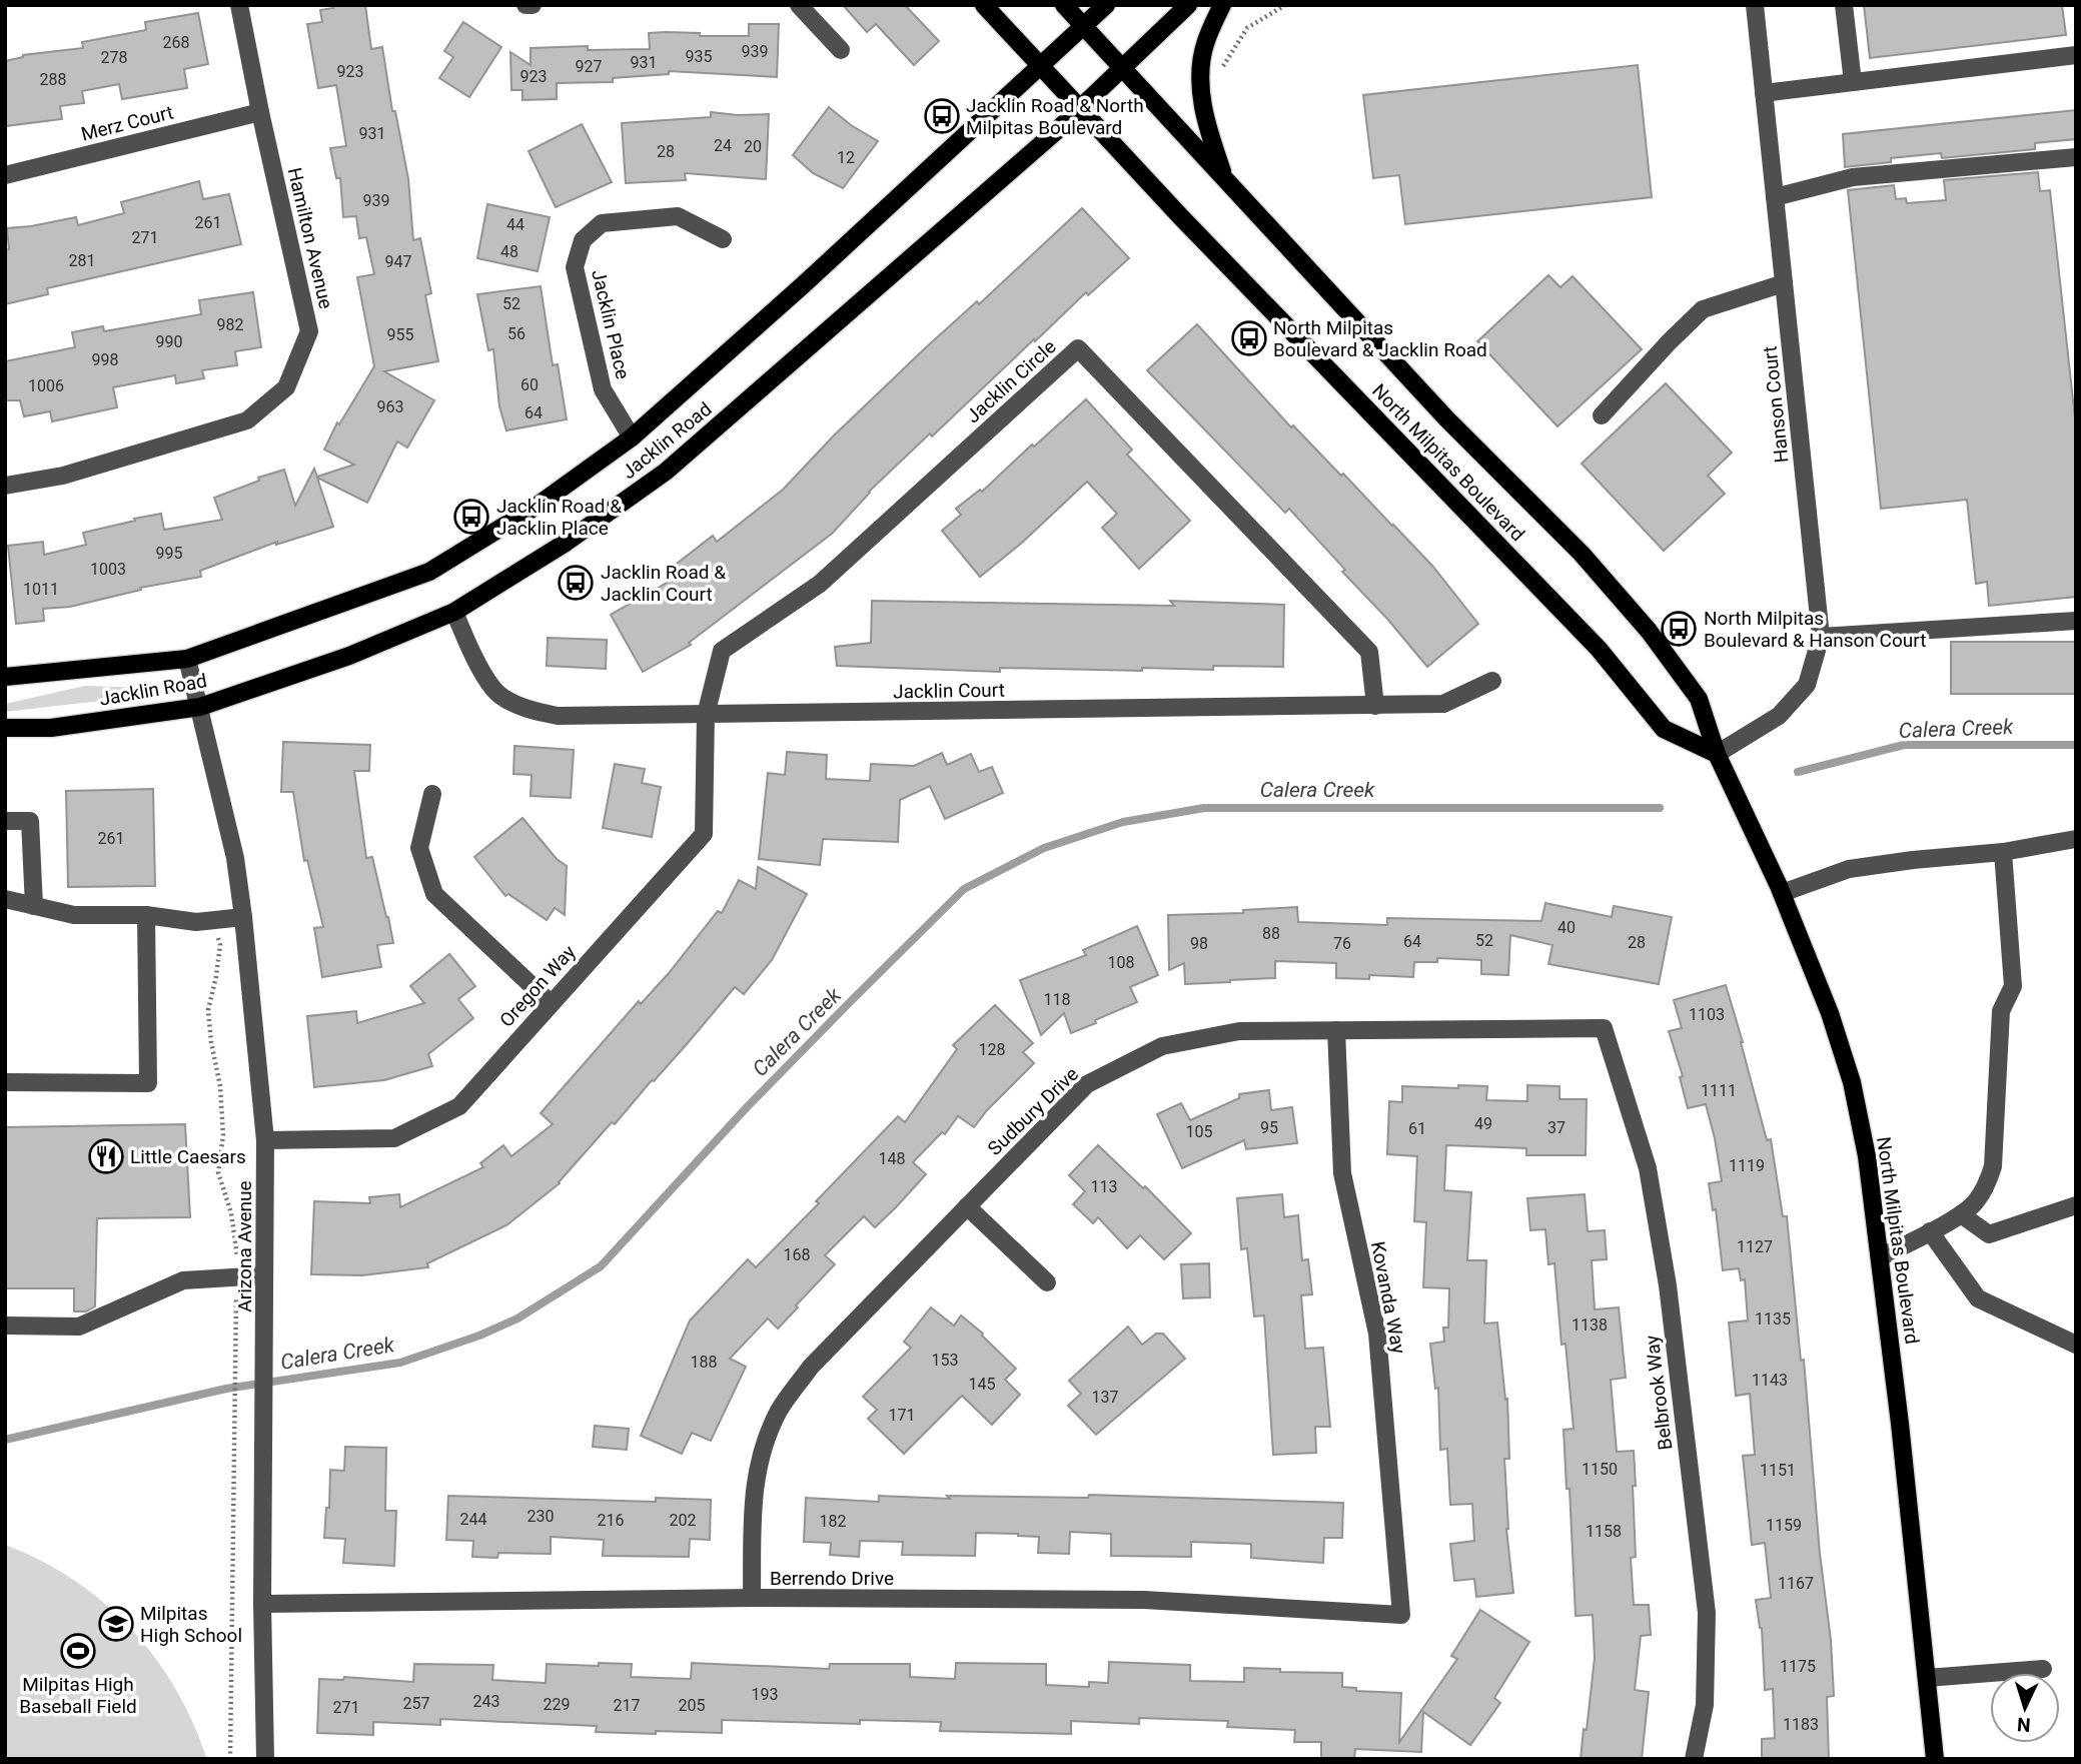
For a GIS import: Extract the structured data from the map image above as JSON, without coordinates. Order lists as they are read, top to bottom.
{
  "streets": {
    "main road": ["Jacklin Road", "North Milpitas Boulevard"],
    "street": [
      "Merz Court",
      "Hamilton Avenue",
      "Jacklin Place",
      "Jacklin Circle",
      "Hanson Court",
      "Jacklin Court",
      "Oregon Way",
      "Sudbury Drive",
      "Arizona Avenue",
      "Kovanda Way",
      "Belbrook Way",
      "Berrendo Drive"
    ]
  },
  "crossings": [
    ["Merz Court", "Hamilton Avenue"],
    ["Jacklin Place", "Jacklin Road"],
    ["Jacklin Circle", "Jacklin Court"],
    ["Jacklin Circle", "Oregon Way"],
    ["Hanson Court", "North Milpitas Boulevard"],
    ["Jacklin Road", "North Milpitas Boulevard"],
    ["Jacklin Road", "Jacklin Court"],
    ["Jacklin Road", "Arizona Avenue"],
    ["Jacklin Court", "Oregon Way"],
    ["Oregon Way", "Arizona Avenue"],
    ["Sudbury Drive", "Kovanda Way"],
    ["Sudbury Drive", "Belbrook Way"],
    ["Sudbury Drive", "Berrendo Drive"],
    ["Arizona Avenue", "Berrendo Drive"],
    ["Kovanda Way", "Berrendo Drive"]
  ],
  "water": ["Calera Creek"],
  "places": {
    "bus stop": [
      "Jacklin Road & North Milpitas Boulevard",
      "North Milpitas Boulevard & Jacklin Road",
      "Jacklin Road & Jacklin Place",
      "Jacklin Road & Jacklin Court",
      "North Milpitas Boulevard & Hanson Court"
    ],
    "restaurant": ["Little Caesars"],
    "school or university": ["Milpitas High School"],
    "sports": ["Milpitas High Baseball Field"]
  },
  "house_numbers": [
    "268",
    "939",
    "935",
    "278",
    "931",
    "927",
    "923",
    "923",
    "288",
    "931",
    "24",
    "20",
    "28",
    "12",
    "939",
    "261",
    "44",
    "271",
    "48",
    "281",
    "947",
    "52",
    "982",
    "56",
    "955",
    "990",
    "998",
    "60",
    "1006",
    "963",
    "64",
    "995",
    "1003",
    "1011",
    "261",
    "40",
    "88",
    "52",
    "64",
    "28",
    "98",
    "76",
    "108",
    "118",
    "1103",
    "128",
    "1111",
    "49",
    "95",
    "37",
    "61",
    "105",
    "148",
    "1119",
    "113",
    "1127",
    "168",
    "1135",
    "1138",
    "153",
    "188",
    "1143",
    "145",
    "137",
    "171",
    "1150",
    "1151",
    "230",
    "244",
    "216",
    "202",
    "182",
    "1159",
    "1158",
    "1167",
    "1175",
    "193",
    "243",
    "257",
    "229",
    "217",
    "205",
    "271",
    "1183"
  ],
  "north": "bottom"
}
